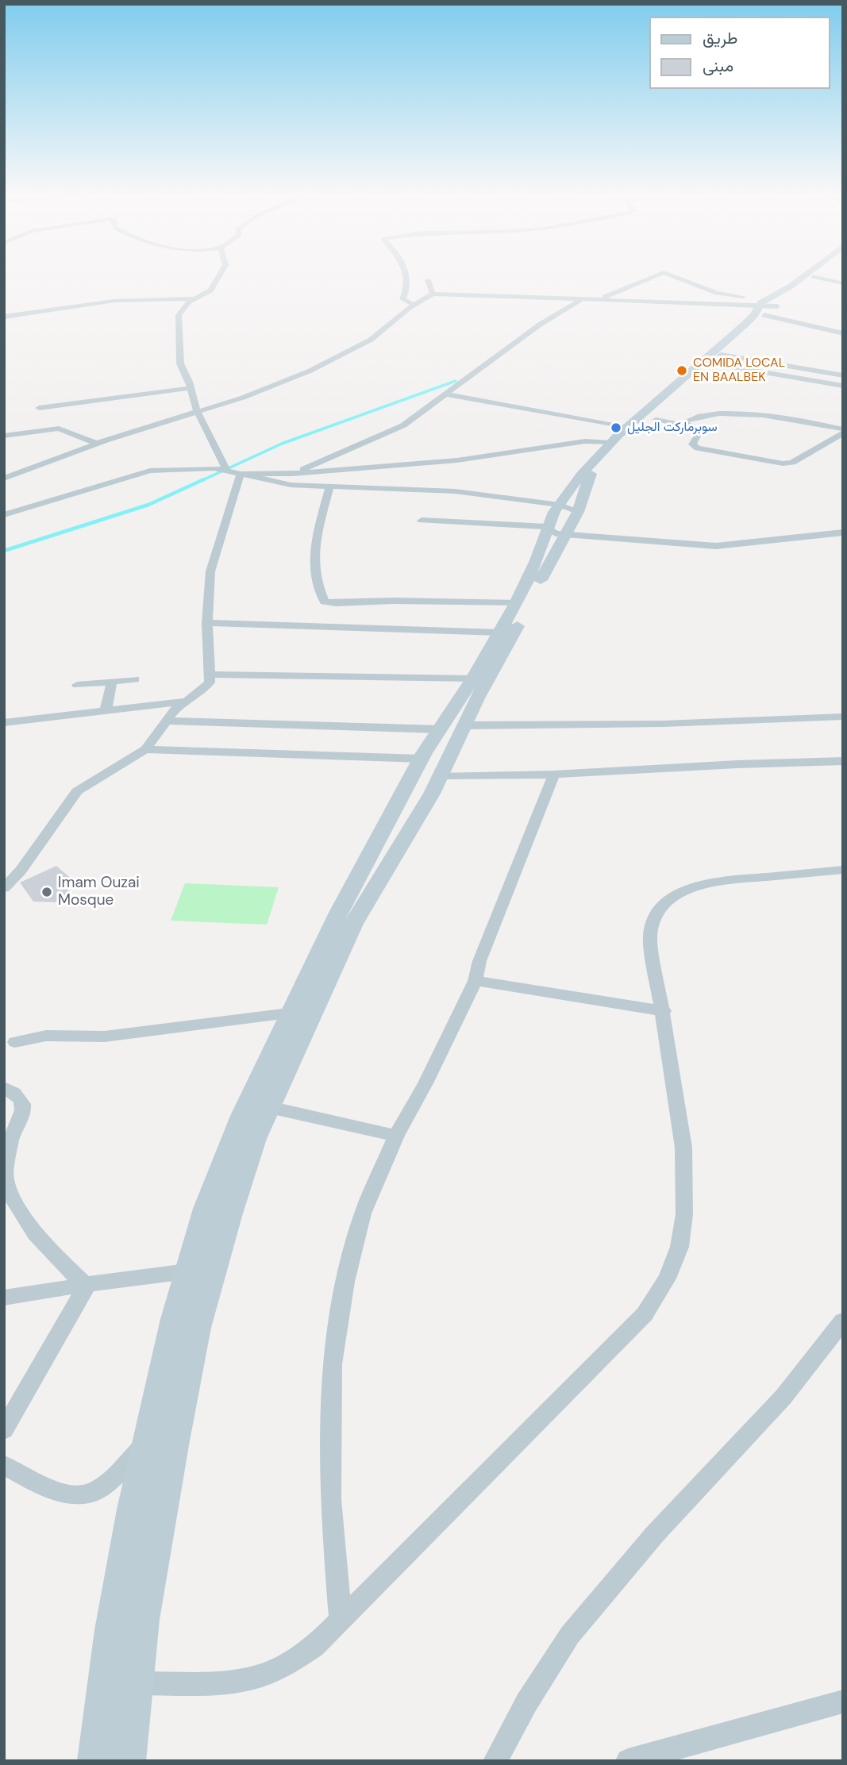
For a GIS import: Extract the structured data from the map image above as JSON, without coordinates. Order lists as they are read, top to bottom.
{
  "places": ["COMIDA LOCAL EN BAALBEK", "سوبرماركت الجليل", "Imam Ouzai Mosque"],
  "legend": ["طريق", "مبنى"]
}
